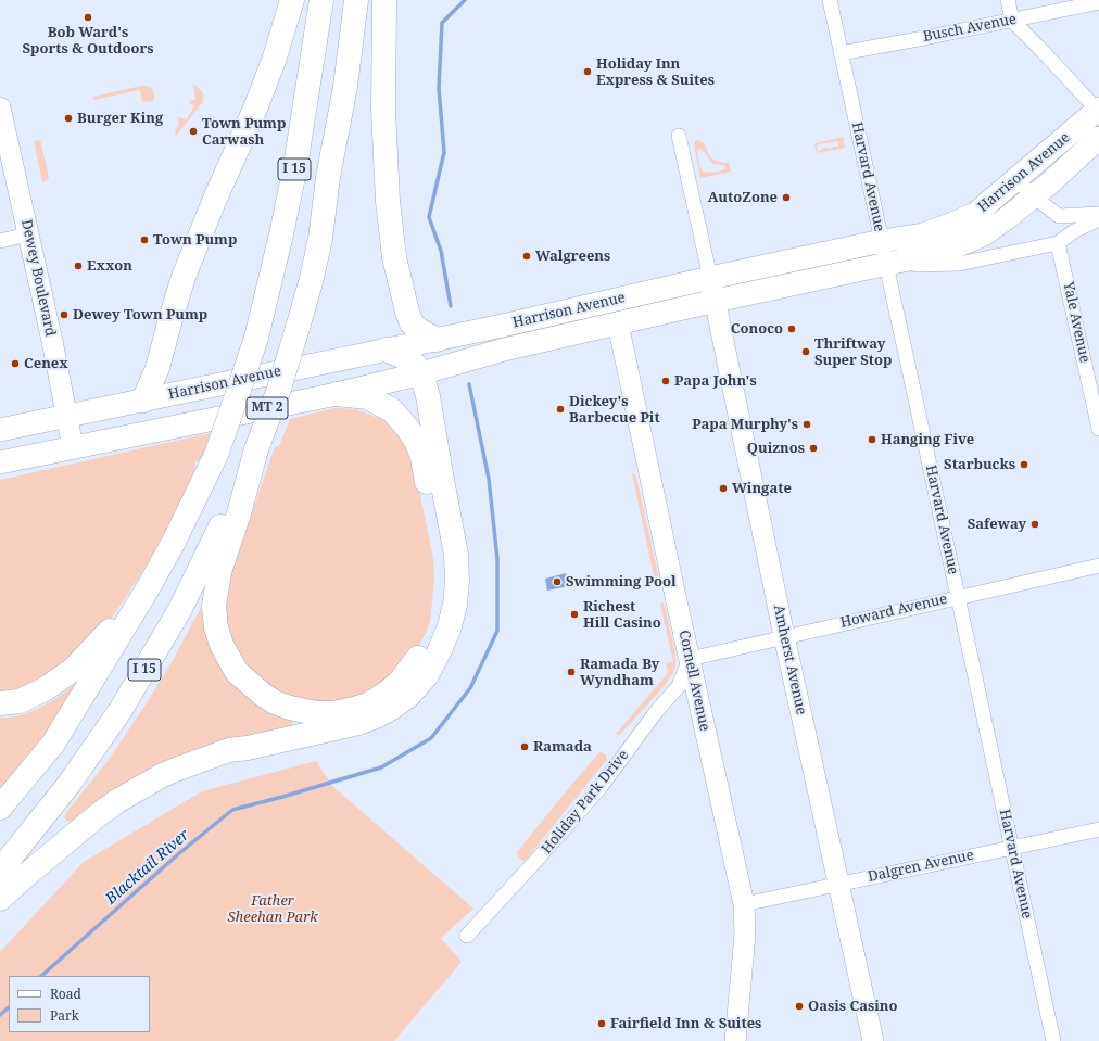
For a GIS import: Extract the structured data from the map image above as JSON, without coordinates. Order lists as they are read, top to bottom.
{
  "streets": {
    "highway": ["I 15"],
    "main road": ["Harrison Avenue", "MT 2"],
    "street": [
      "Busch Avenue",
      "Harvard Avenue",
      "Dewey Boulevard",
      "Yale Avenue",
      "Howard Avenue",
      "Amherst Avenue",
      "Cornell Avenue",
      "Holiday Park Drive",
      "Dalgren Avenue"
    ]
  },
  "crossings": [
    ["Busch Avenue", "Harvard Avenue"],
    ["Harrison Avenue", "Harvard Avenue"],
    ["Harrison Avenue", "Dewey Boulevard"],
    ["Harrison Avenue", "Amherst Avenue"],
    ["Harrison Avenue", "Cornell Avenue"],
    ["Harvard Avenue", "Howard Avenue"],
    ["Harvard Avenue", "Dalgren Avenue"],
    ["Howard Avenue", "Amherst Avenue"],
    ["Howard Avenue", "Cornell Avenue"],
    ["Howard Avenue", "Holiday Park Drive"],
    ["Amherst Avenue", "Dalgren Avenue"],
    ["Cornell Avenue", "Holiday Park Drive"],
    ["Cornell Avenue", "Dalgren Avenue"]
  ],
  "water": ["Blacktail River"],
  "parks": ["Father Sheehan Park"],
  "places": [
    "Bob Ward's Sports & Outdoors",
    "Holiday Inn Express & Suites",
    "Burger King",
    "Town Pump Carwash",
    "AutoZone",
    "Town Pump",
    "Walgreens",
    "Exxon",
    "Dewey Town Pump",
    "Conoco",
    "Thriftway Super Stop",
    "Cenex",
    "Papa John's",
    "Dickey's Barbecue Pit",
    "Papa Murphy's",
    "Hanging Five",
    "Quiznos",
    "Starbucks",
    "Wingate",
    "Safeway",
    "Swimming Pool",
    "Richest Hill Casino",
    "Ramada By Wyndham",
    "Ramada",
    "Oasis Casino",
    "Fairfield Inn & Suites"
  ],
  "legend": ["Road", "Park"]
}
